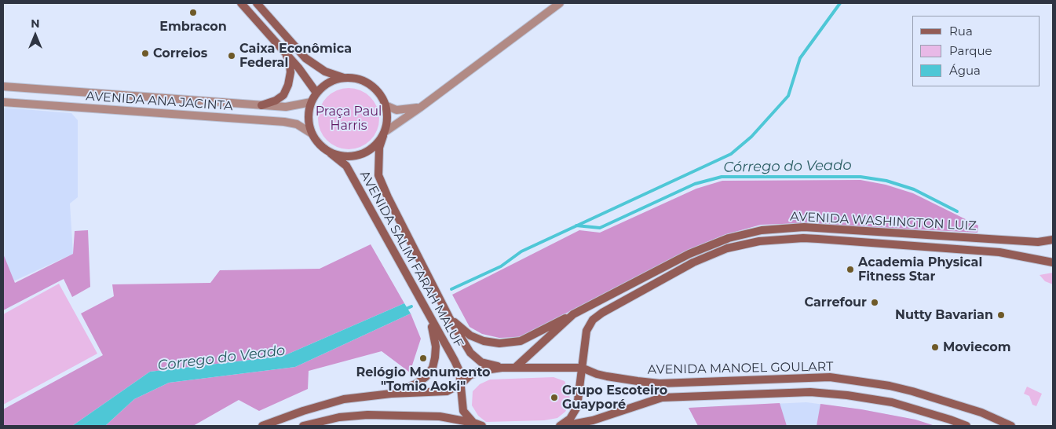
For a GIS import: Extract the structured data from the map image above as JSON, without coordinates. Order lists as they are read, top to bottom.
{
  "streets": {
    "main road": ["AVENIDA WASHINGTON LUIZ", "AVENIDA SALIM FARAH MALUF", "AVENIDA MANOEL GOULART"],
    "street": ["AVENIDA ANA JACINTA"]
  },
  "crossings": [
    ["AVENIDA ANA JACINTA", "AVENIDA SALIM FARAH MALUF"],
    ["AVENIDA WASHINGTON LUIZ", "AVENIDA MANOEL GOULART"]
  ],
  "water": ["Córrego do Veado", "Corrego do Veado"],
  "parks": ["Praça Paul Harris"],
  "places": [
    "Embracon",
    "Correios",
    "Caixa Econômica Federal",
    "Academia Physical Fitness Star",
    "Carrefour",
    "Nutty Bavarian",
    "Moviecom",
    "Relógio Monumento \"Tomio Aoki\"",
    "Grupo Escoteiro Guayporé"
  ],
  "legend": ["Rua", "Parque", "Água"],
  "north": "top"
}
